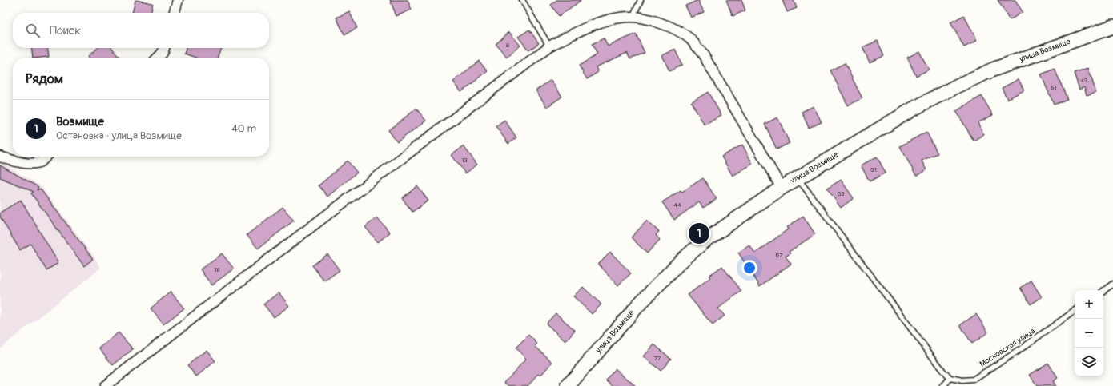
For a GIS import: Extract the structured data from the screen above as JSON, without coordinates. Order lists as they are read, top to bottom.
{
  "streets": {
    "main road": ["улица Возмище"],
    "lane": ["Московская улица"]
  },
  "house_numbers": [
    "8",
    "49",
    "51",
    "13",
    "61",
    "63",
    "44",
    "67",
    "18",
    "77"
  ],
  "page": {
    "search": "Поиск",
    "heading": "Рядом",
    "list": [
      {
        "mark": "1",
        "name": "Возмище",
        "note": "Остановка · улица Возмище",
        "value": "40 m"
      }
    ],
    "pins": "1",
    "map_buttons": ["+", "−"]
  }
}
